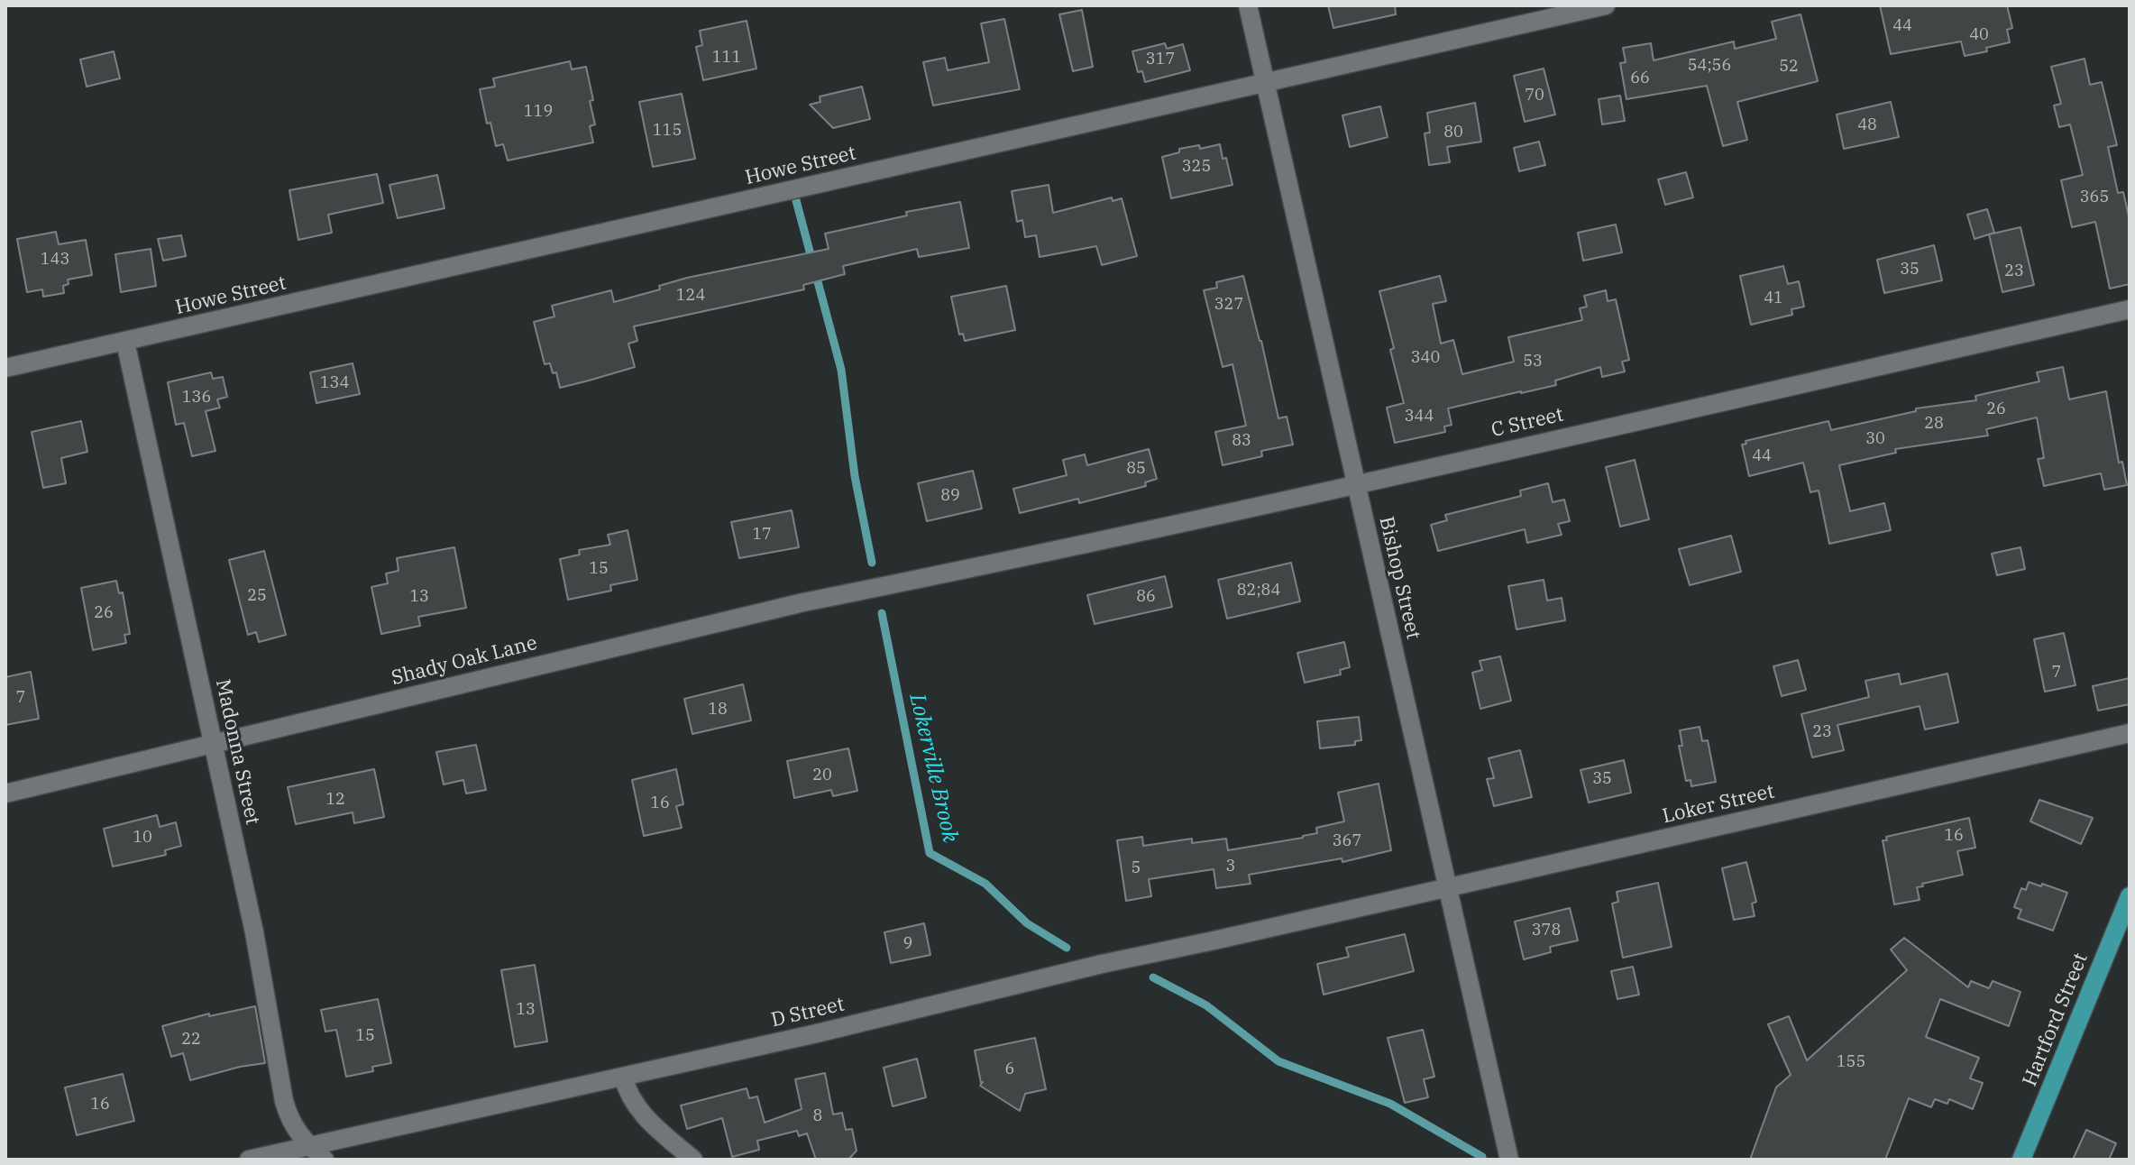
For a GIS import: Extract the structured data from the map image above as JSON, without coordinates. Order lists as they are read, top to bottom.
{
  "streets": {
    "main road": ["Hartford Street"],
    "street": [
      "Howe Street",
      "C Street",
      "Bishop Street",
      "Shady Oak Lane",
      "Madonna Street",
      "Loker Street",
      "D Street"
    ]
  },
  "crossings": [
    ["Howe Street", "Bishop Street"],
    ["Howe Street", "Madonna Street"],
    ["C Street", "Bishop Street"],
    ["C Street", "Shady Oak Lane"],
    ["Bishop Street", "Loker Street"],
    ["Shady Oak Lane", "Madonna Street"],
    ["Madonna Street", "D Street"],
    ["Loker Street", "D Street"]
  ],
  "water": ["Lokerville Brook"],
  "house_numbers": [
    "44",
    "40",
    "111",
    "317",
    "54;56",
    "52",
    "66",
    "70",
    "119",
    "48",
    "115",
    "80",
    "325",
    "365",
    "143",
    "35",
    "23",
    "124",
    "41",
    "327",
    "340",
    "53",
    "134",
    "136",
    "26",
    "344",
    "28",
    "30",
    "83",
    "44",
    "85",
    "89",
    "17",
    "15",
    "82;84",
    "25",
    "13",
    "86",
    "26",
    "7",
    "7",
    "18",
    "23",
    "20",
    "35",
    "12",
    "16",
    "16",
    "10",
    "367",
    "3",
    "5",
    "378",
    "9",
    "13",
    "15",
    "22",
    "155",
    "6",
    "16",
    "8"
  ]
}
